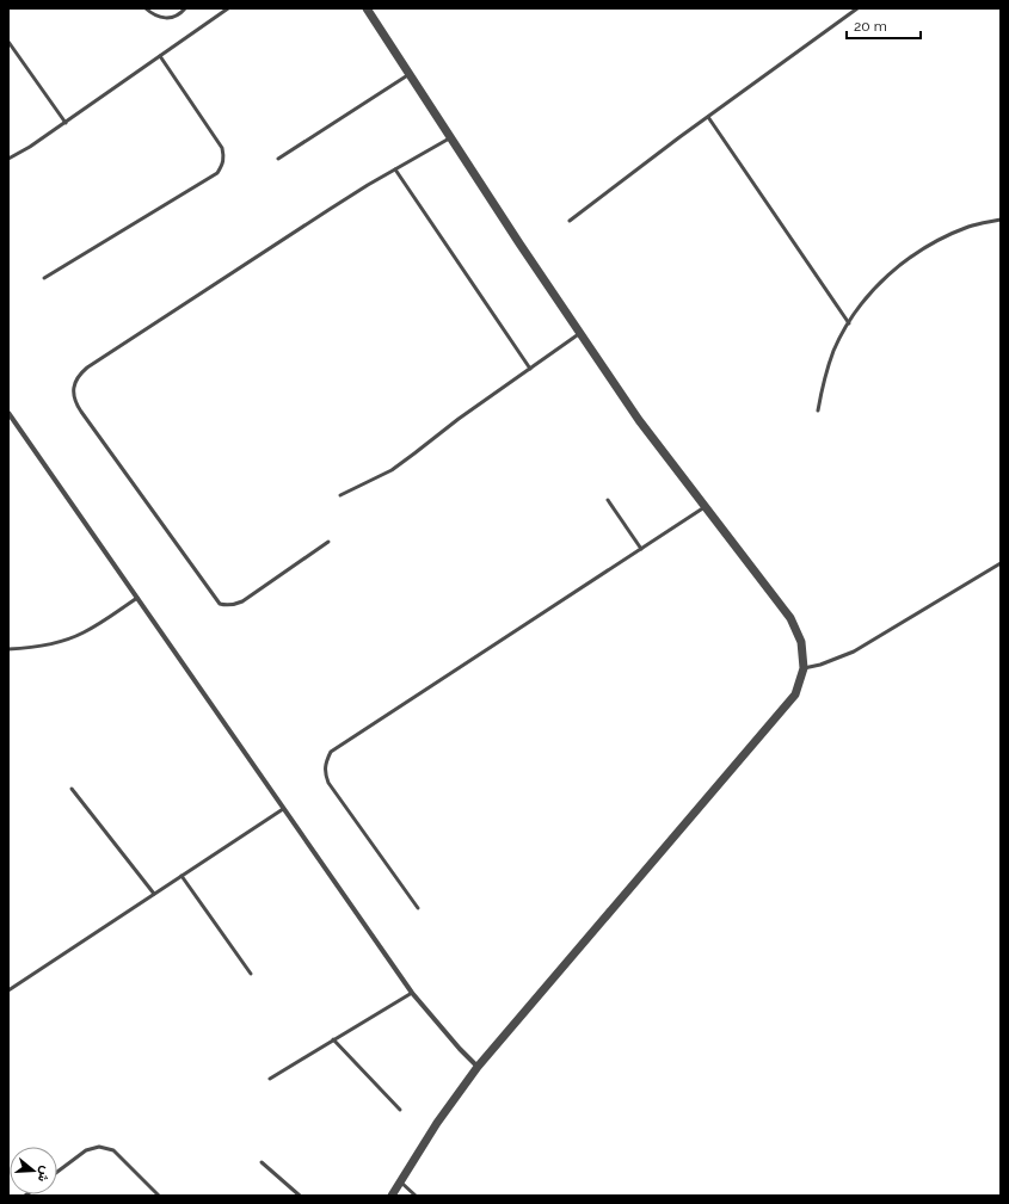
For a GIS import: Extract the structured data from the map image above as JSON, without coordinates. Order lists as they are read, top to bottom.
{
  "scale_bar": "20 m",
  "north": "right"
}
